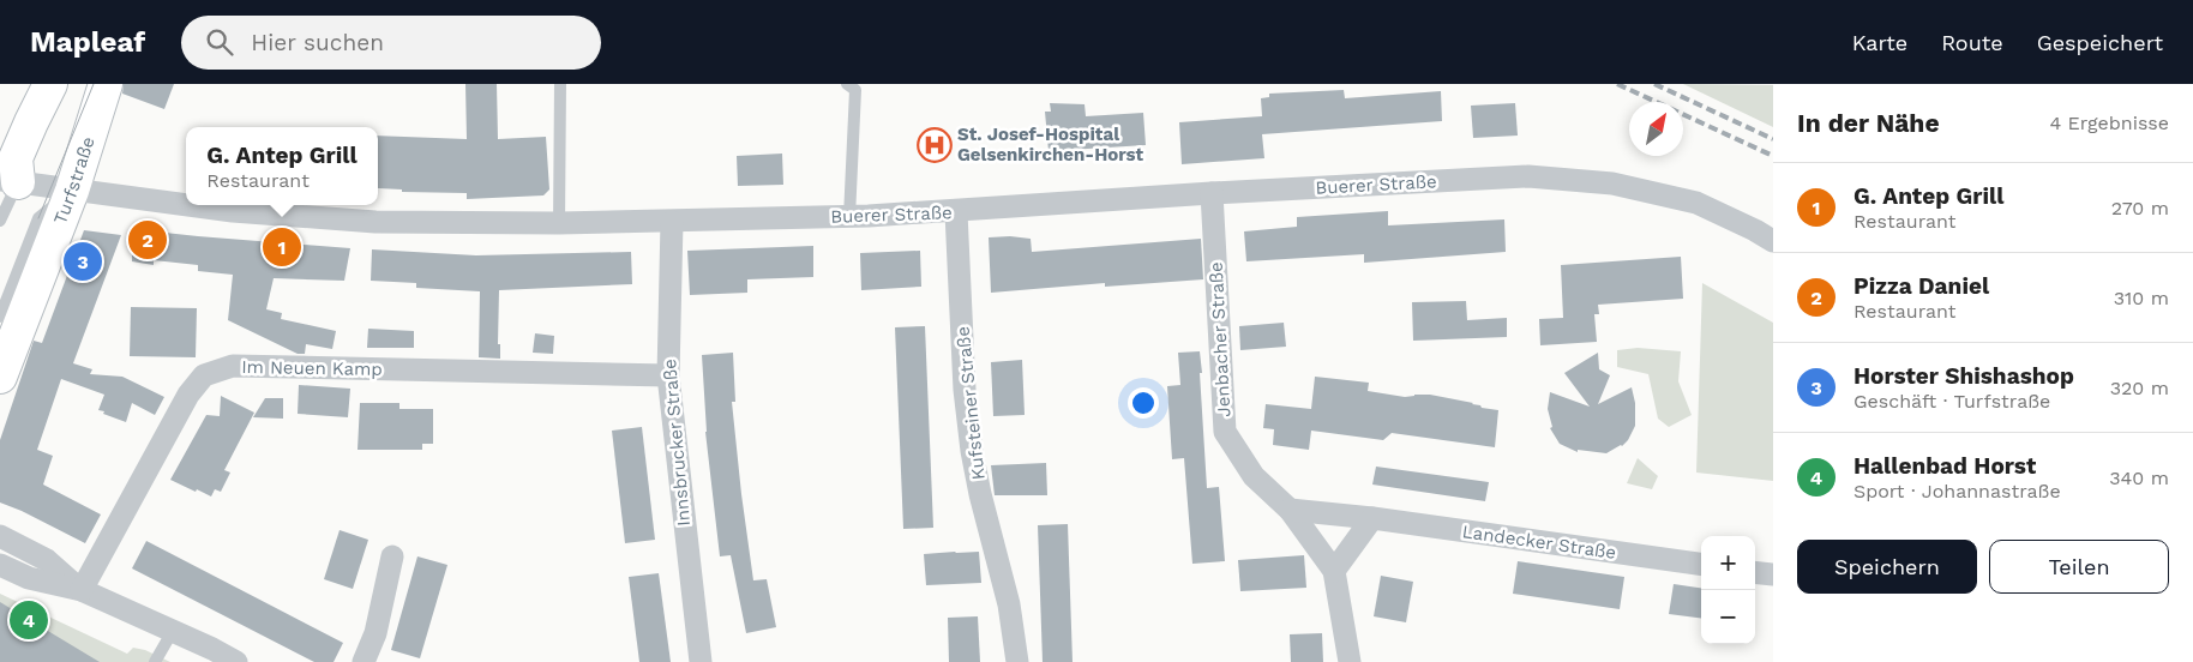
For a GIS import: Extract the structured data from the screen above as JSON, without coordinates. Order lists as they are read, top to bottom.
{
  "streets": {
    "main road": ["Turfstraße"],
    "street": [
      "Buerer Straße",
      "Jenbacher Straße",
      "Im Neuen Kamp",
      "Kufsteiner Straße",
      "Innsbrucker Straße",
      "Landecker Straße"
    ]
  },
  "crossings": [
    ["Turfstraße", "Buerer Straße"],
    ["Buerer Straße", "Jenbacher Straße"],
    ["Buerer Straße", "Kufsteiner Straße"],
    ["Buerer Straße", "Innsbrucker Straße"],
    ["Jenbacher Straße", "Landecker Straße"],
    ["Im Neuen Kamp", "Innsbrucker Straße"]
  ],
  "places": {
    "hospital": ["St. Josef-Hospital Gelsenkirchen-Horst"]
  },
  "north": "top right",
  "page": {
    "header": "Mapleaf",
    "search": "Hier suchen",
    "nav": ["Karte", "Route", "Gespeichert"],
    "heading": ["In der Nähe", "4 Ergebnisse"],
    "popup": ["G. Antep Grill", "Restaurant"],
    "list": [
      {
        "mark": "1",
        "name": "G. Antep Grill",
        "note": "Restaurant",
        "value": "270 m"
      },
      {
        "mark": "2",
        "name": "Pizza Daniel",
        "note": "Restaurant",
        "value": "310 m"
      },
      {
        "mark": "3",
        "name": "Horster Shishashop",
        "note": "Geschäft · Turfstraße",
        "value": "320 m"
      },
      {
        "mark": "4",
        "name": "Hallenbad Horst",
        "note": "Sport · Johannastraße",
        "value": "340 m"
      }
    ],
    "pins": [
      "2",
      "1",
      "3",
      "4"
    ],
    "buttons": ["Speichern", "Teilen"],
    "map_buttons": ["+", "−"]
  }
}
